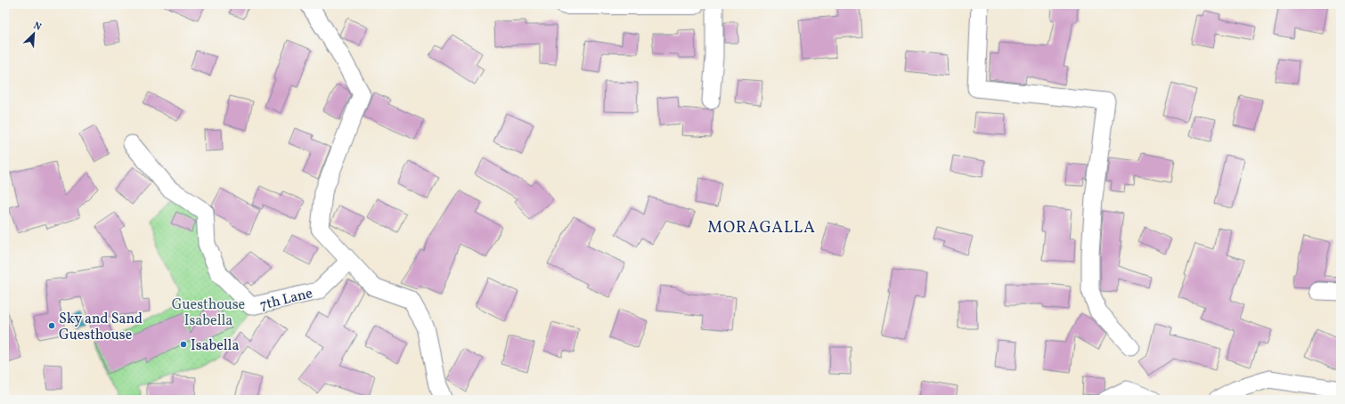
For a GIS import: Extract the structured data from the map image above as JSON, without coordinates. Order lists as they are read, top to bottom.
{
  "streets": {
    "street": ["7th Lane"]
  },
  "districts": ["MORAGALLA"],
  "parks": ["Guesthouse Isabella"],
  "places": ["Sky and Sand Guesthouse", "Isabella"],
  "north": "top right"
}
